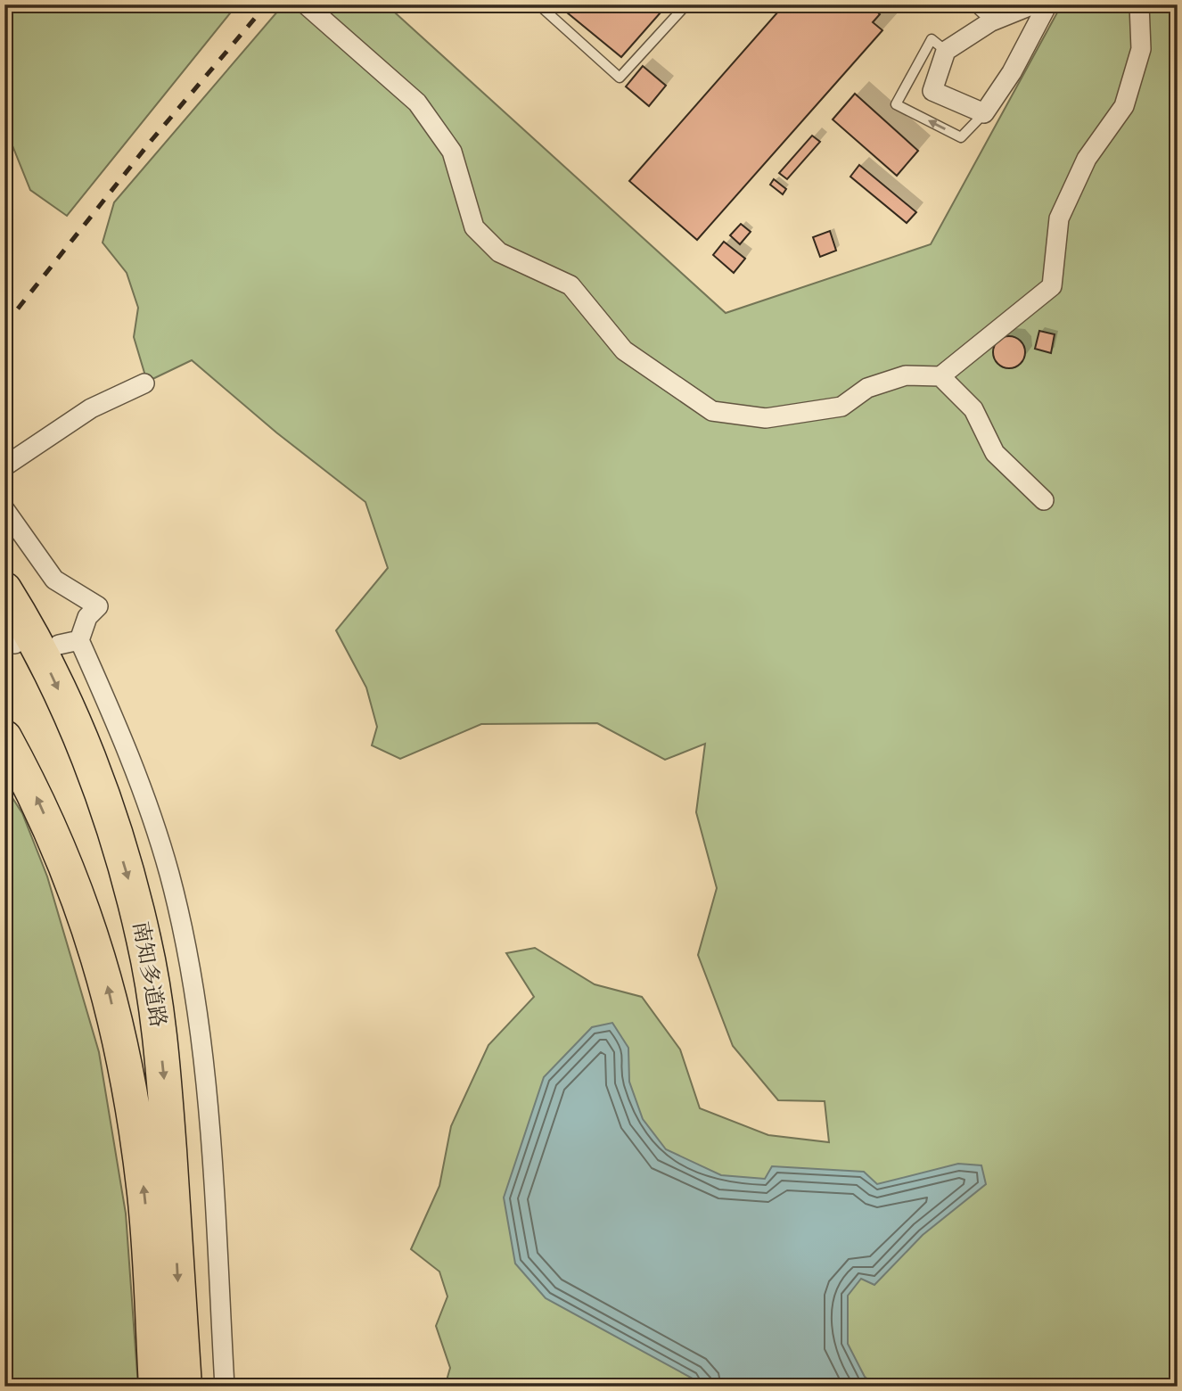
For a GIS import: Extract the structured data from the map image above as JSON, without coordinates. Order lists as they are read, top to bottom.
{
  "streets": {
    "highway": ["南知多道路"]
  }
}
